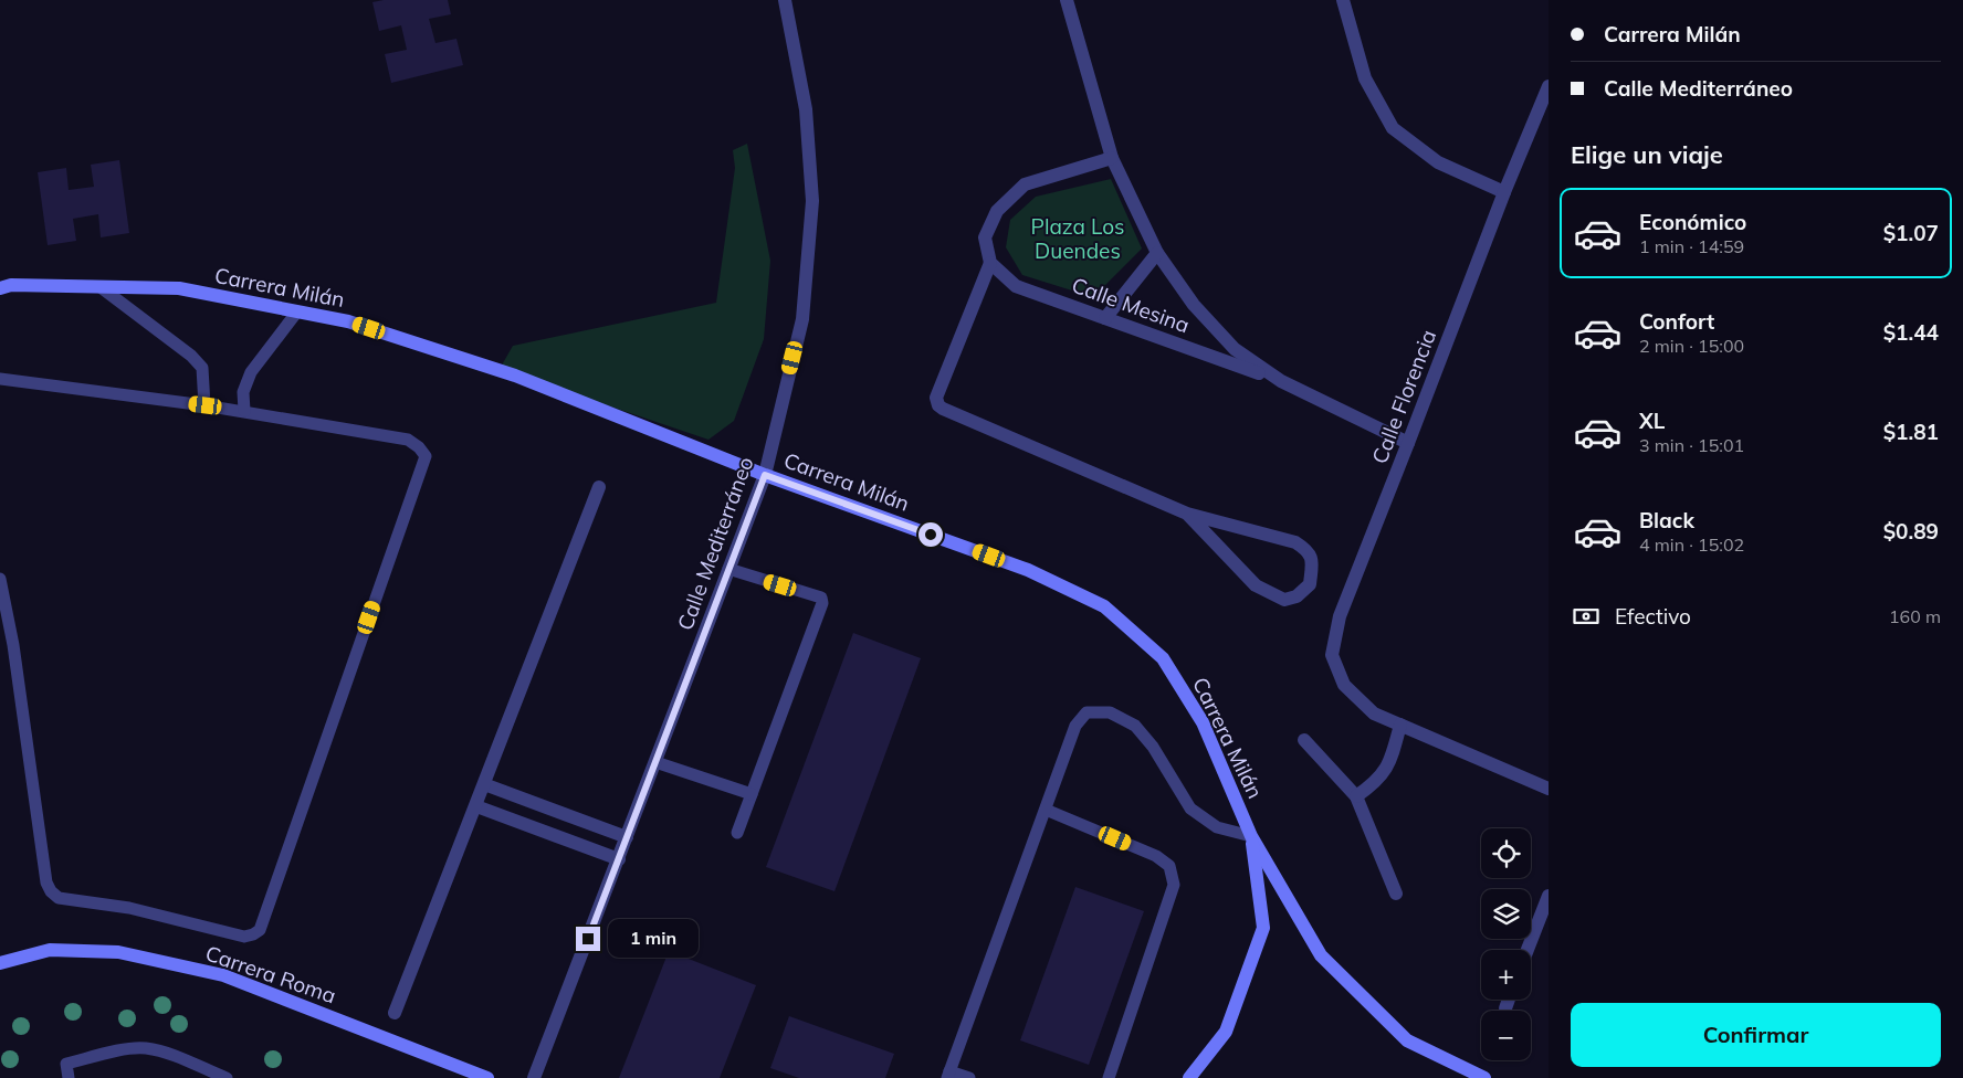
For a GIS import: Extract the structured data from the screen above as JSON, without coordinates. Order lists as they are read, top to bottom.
{
  "streets": {
    "street": [
      "Carrera Milán",
      "Calle Mesina",
      "Calle Florencia",
      "Calle Mediterráneo",
      "Carrera Roma"
    ]
  },
  "crossings": [
    ["Carrera Milán", "Calle Mediterráneo"],
    ["Calle Mesina", "Calle Florencia"]
  ],
  "parks": ["Plaza Los Duendes"],
  "page": {
    "banner": ["Carrera Milán", "Calle Mediterráneo"],
    "heading": "Elige un viaje",
    "list": [
      {
        "name": "Económico",
        "note": "1 min · 14:59",
        "value": "$1.07"
      },
      {
        "name": "Confort",
        "note": "2 min · 15:00",
        "value": "$1.44"
      },
      {
        "name": "XL",
        "note": "3 min · 15:01",
        "value": "$1.81"
      },
      {
        "name": "Black",
        "note": "4 min · 15:02",
        "value": "$0.89"
      }
    ],
    "pay": ["Efectivo", "160 m"],
    "map_buttons": ["+", "−"],
    "bubble": "1 min",
    "buttons": "Confirmar"
  }
}
